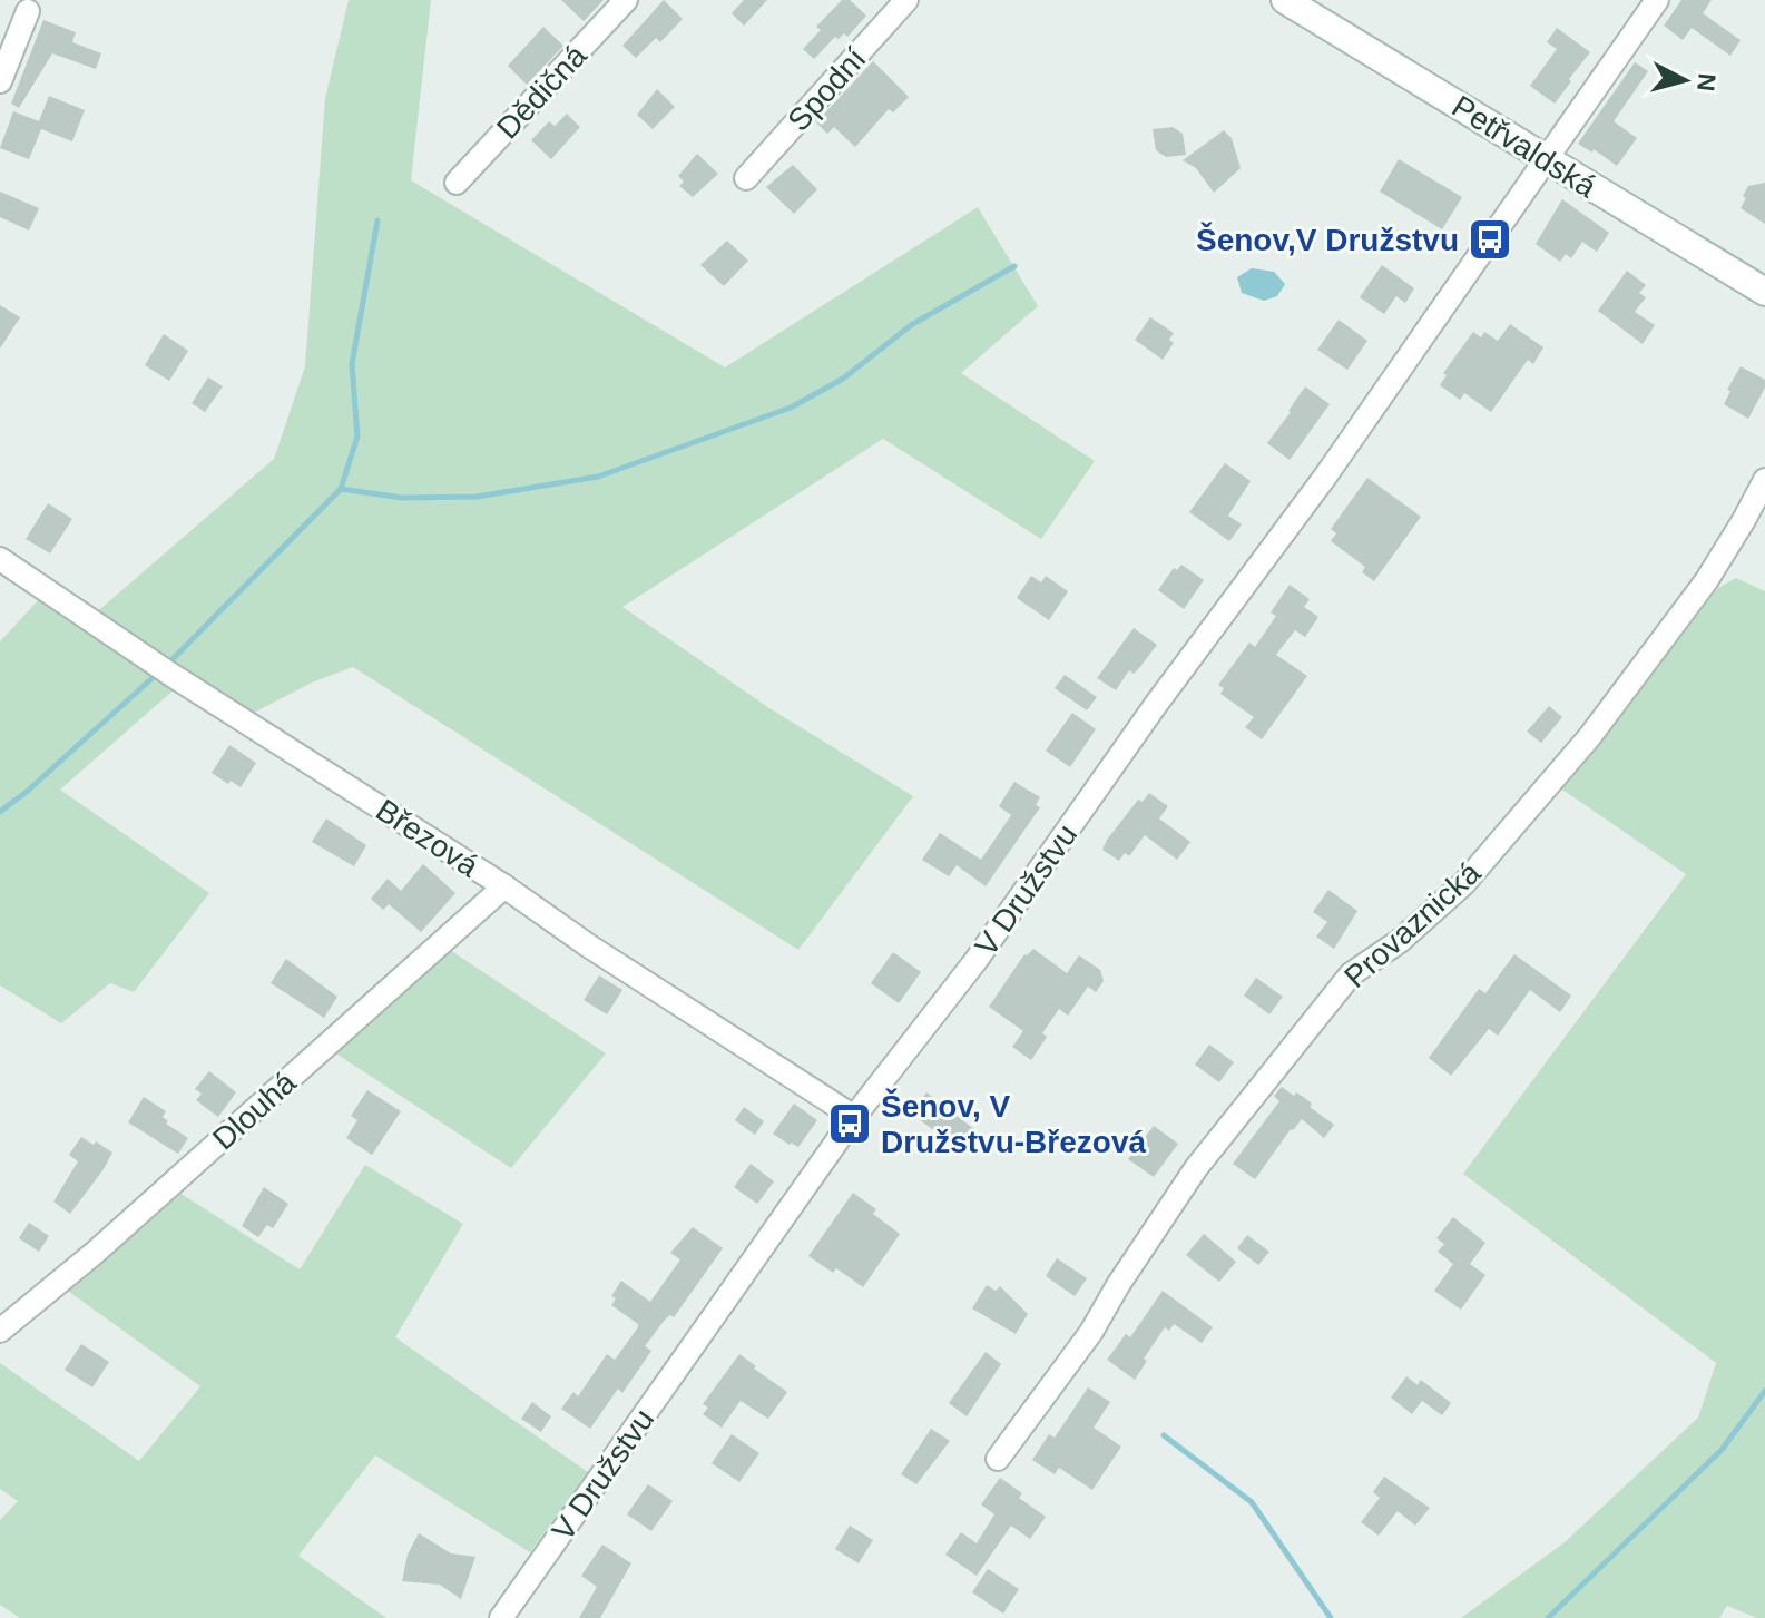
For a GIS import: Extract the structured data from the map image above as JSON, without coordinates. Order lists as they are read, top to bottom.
{
  "streets": {
    "main road": ["Petřvaldská"],
    "street": [
      "Spodní",
      "Dědičná",
      "Březová",
      "V Družstvu",
      "Provaznická",
      "Dlouhá"
    ]
  },
  "crossings": [
    ["Petřvaldská", "V Družstvu"],
    ["Březová", "V Družstvu"],
    ["Březová", "Dlouhá"]
  ],
  "places": {
    "bus stop": ["Šenov,V Družstvu", "Šenov, V Družstvu-Březová"]
  },
  "north": "right"
}
